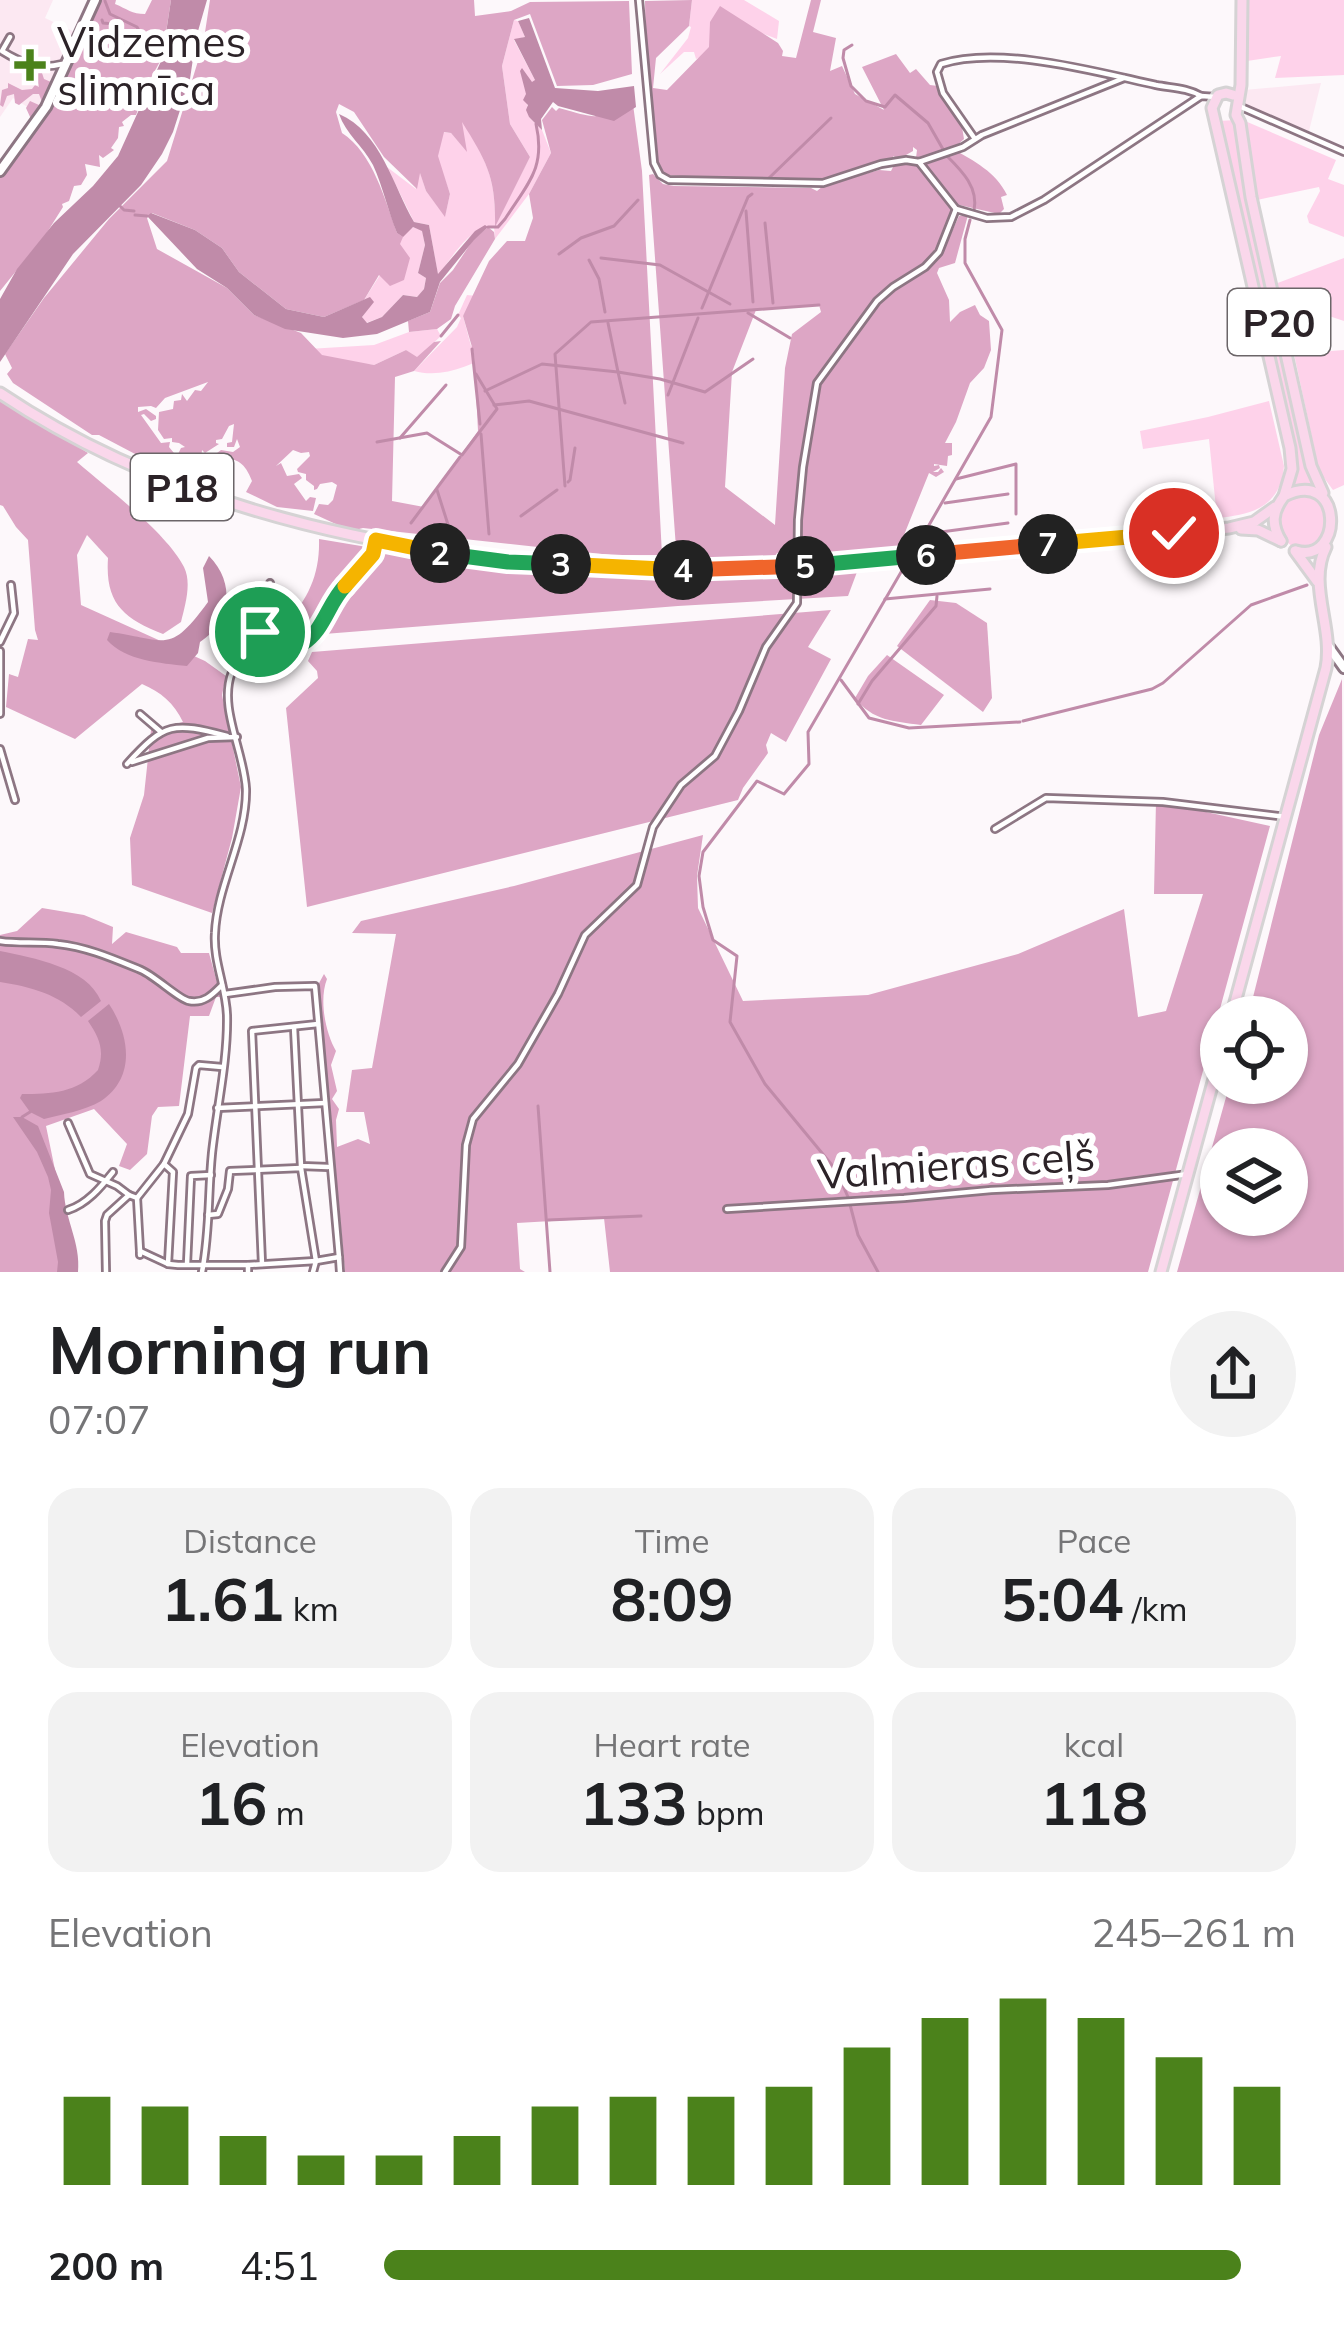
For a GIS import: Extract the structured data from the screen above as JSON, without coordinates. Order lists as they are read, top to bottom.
{
  "streets": {
    "main road": ["P20", "P18"],
    "street": ["Valmieras ceļš"]
  },
  "crossings": [
    ["P20", "P18"]
  ],
  "places": {
    "health": ["Vidzemes slimnīca"]
  },
  "page": {
    "pins": [
      "7",
      "2",
      "6",
      "3",
      "5",
      "4"
    ],
    "heading": ["Morning run", "07:07"],
    "stats": [
      ["Distance", "1.61 km"],
      ["Time", "8:09"],
      ["Pace", "5:04 /km"],
      ["Elevation", "16 m"],
      ["Heart rate", "133 bpm"],
      ["kcal", "118"]
    ],
    "chart": ["Elevation", "245–261 m"],
    "list": [
      {
        "name": "200 m",
        "note": "4:51"
      }
    ]
  }
}
